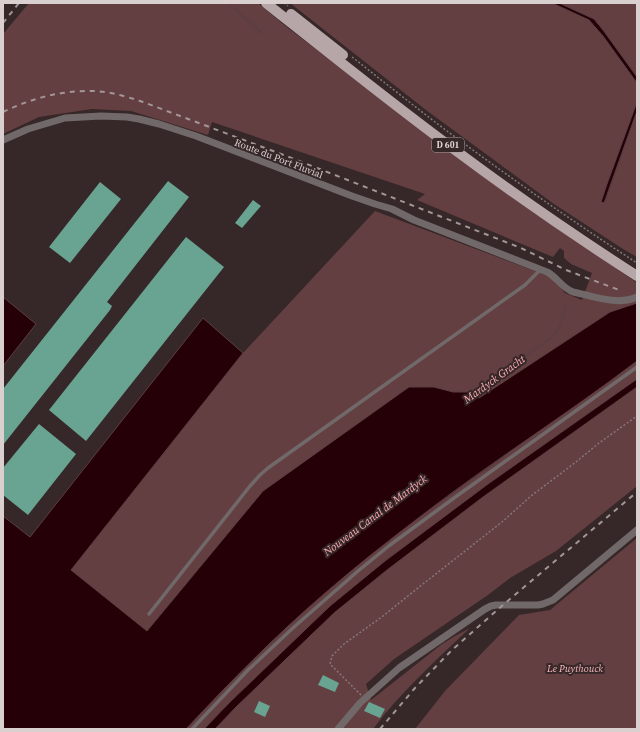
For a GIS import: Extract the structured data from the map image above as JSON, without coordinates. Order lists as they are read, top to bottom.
{
  "streets": {
    "main road": ["D 601"],
    "street": ["Route du Port Fluvial"]
  },
  "water": ["Mardyck Gracht", "Nouveau Canal de Mardyck"],
  "parks": ["Le Puythouck"]
}
